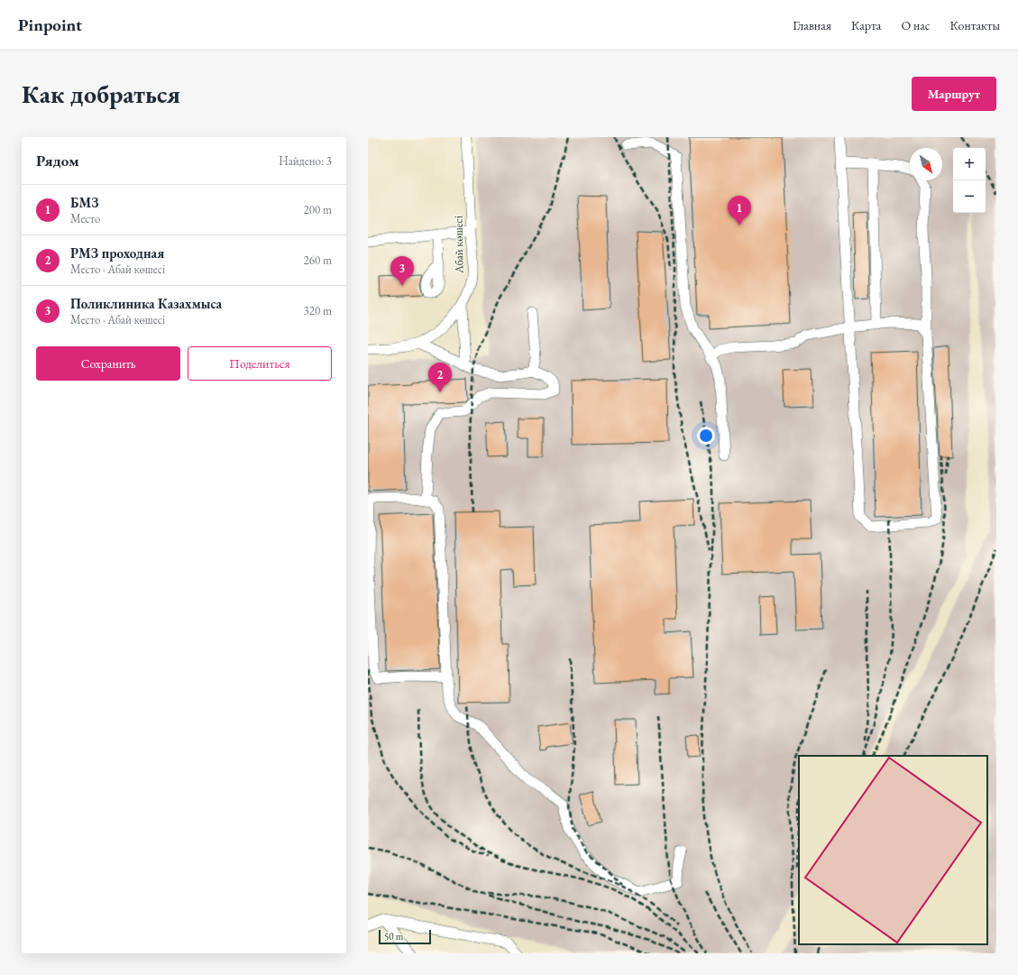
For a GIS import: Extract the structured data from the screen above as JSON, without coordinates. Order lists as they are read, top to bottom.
{
  "streets": {
    "street": ["Абай көшесі"]
  },
  "scale_bar": "50 m",
  "north": "bottom right",
  "page": {
    "header": "Pinpoint",
    "nav": [
      "Главная",
      "Карта",
      "О нас",
      "Контакты"
    ],
    "buttons": [
      "Маршрут",
      ["Сохранить", "Поделиться"]
    ],
    "title": "Как добраться",
    "heading": ["Рядом", "Найдено: 3"],
    "map_buttons": ["+", "−"],
    "list": [
      {
        "mark": "1",
        "name": "БМЗ",
        "note": "Место",
        "value": "200 m"
      },
      {
        "mark": "2",
        "name": "РМЗ проходная",
        "note": "Место · Абай көшесі",
        "value": "260 m"
      },
      {
        "mark": "3",
        "name": "Поликлиника Казахмыса",
        "note": "Место · Абай көшесі",
        "value": "320 m"
      }
    ],
    "pins": ["1", "3", "2"],
    "scale": "50 m"
  }
}
